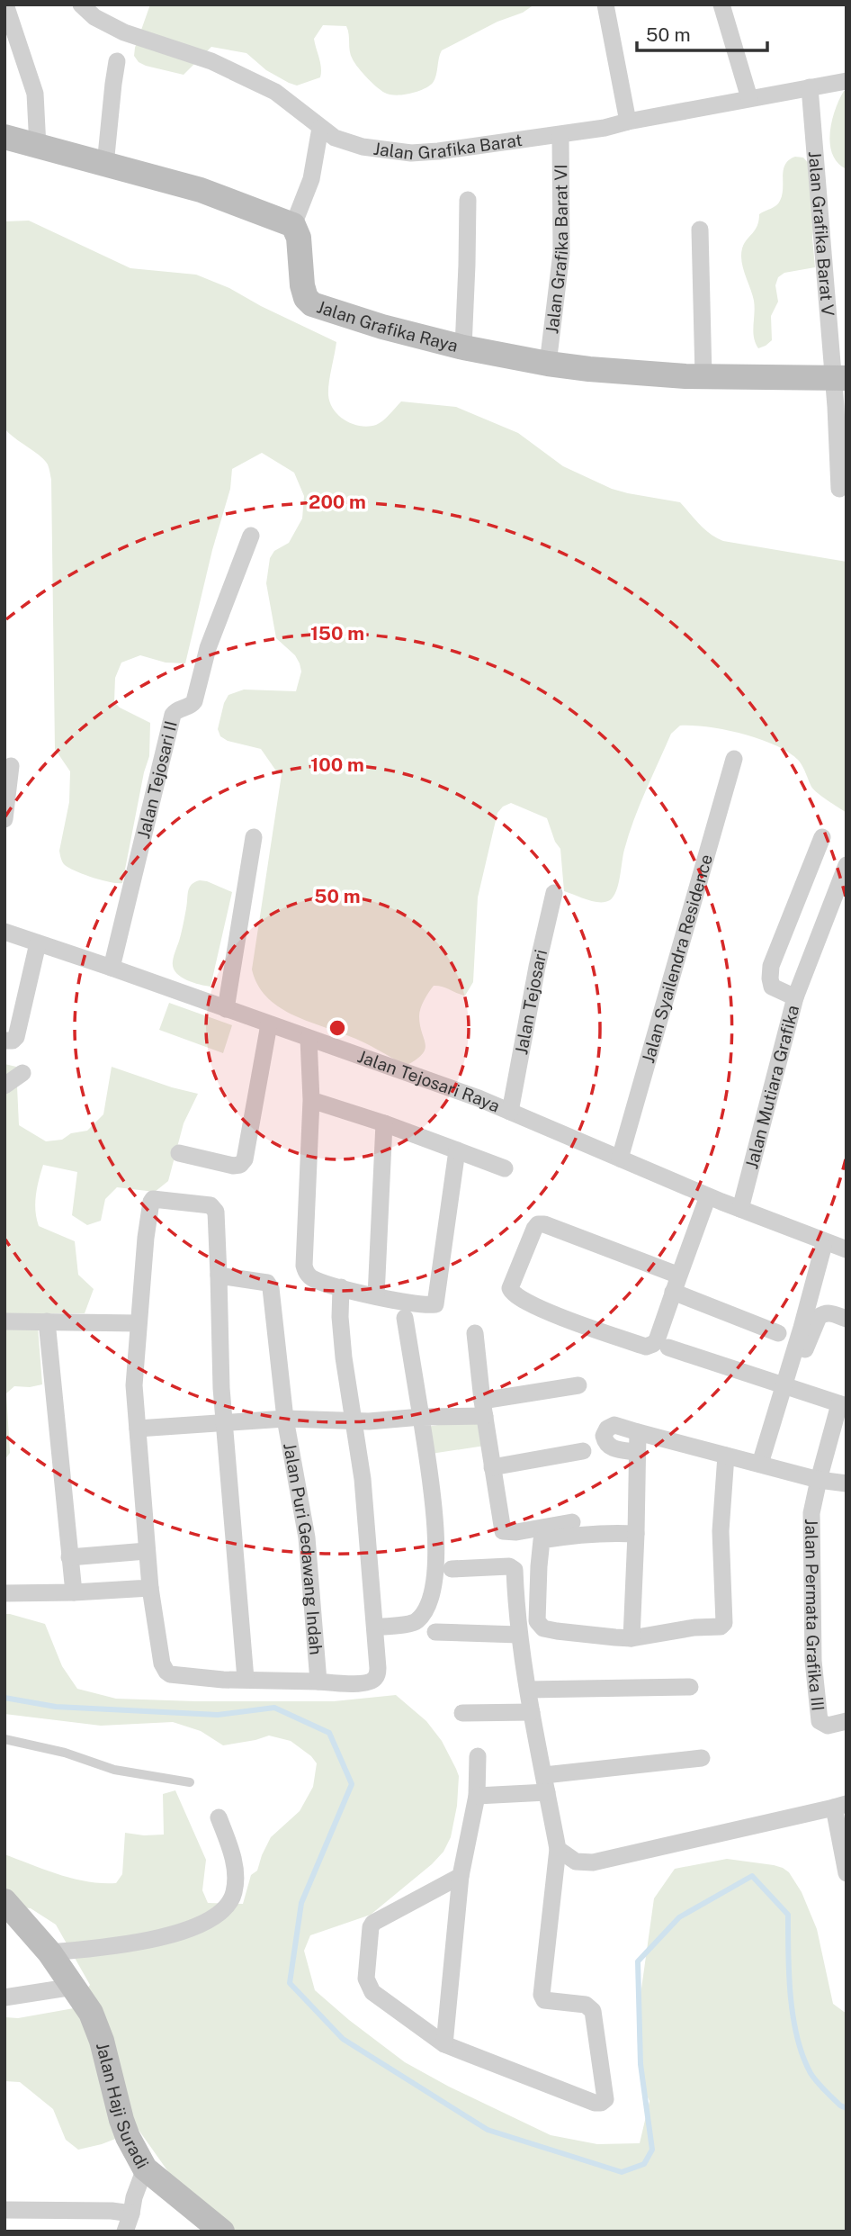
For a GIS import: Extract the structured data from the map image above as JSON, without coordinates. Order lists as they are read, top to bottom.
{
  "streets": {
    "main road": ["Jalan Grafika Raya", "Jalan Haji Suradi"],
    "street": [
      "Jalan Grafika Barat",
      "Jalan Grafika Barat V",
      "Jalan Grafika Barat VI",
      "Jalan Tejosari II",
      "Jalan Syailendra Residence",
      "Jalan Tejosari",
      "Jalan Tejosari Raya",
      "Jalan Mutiara Grafika",
      "Jalan Puri Gedawang Indah",
      "Jalan Permata Grafika III"
    ]
  },
  "crossings": [
    ["Jalan Grafika Barat", "Jalan Grafika Barat V"],
    ["Jalan Grafika Barat", "Jalan Grafika Barat VI"],
    ["Jalan Grafika Barat V", "Jalan Grafika Raya"],
    ["Jalan Grafika Barat VI", "Jalan Grafika Raya"],
    ["Jalan Tejosari II", "Jalan Tejosari Raya"],
    ["Jalan Syailendra Residence", "Jalan Tejosari Raya"],
    ["Jalan Tejosari", "Jalan Tejosari Raya"],
    ["Jalan Tejosari Raya", "Jalan Mutiara Grafika"]
  ],
  "scale_bar": "50 m",
  "rings": [
    "200 m",
    "150 m",
    "100 m",
    "50 m"
  ]
}
